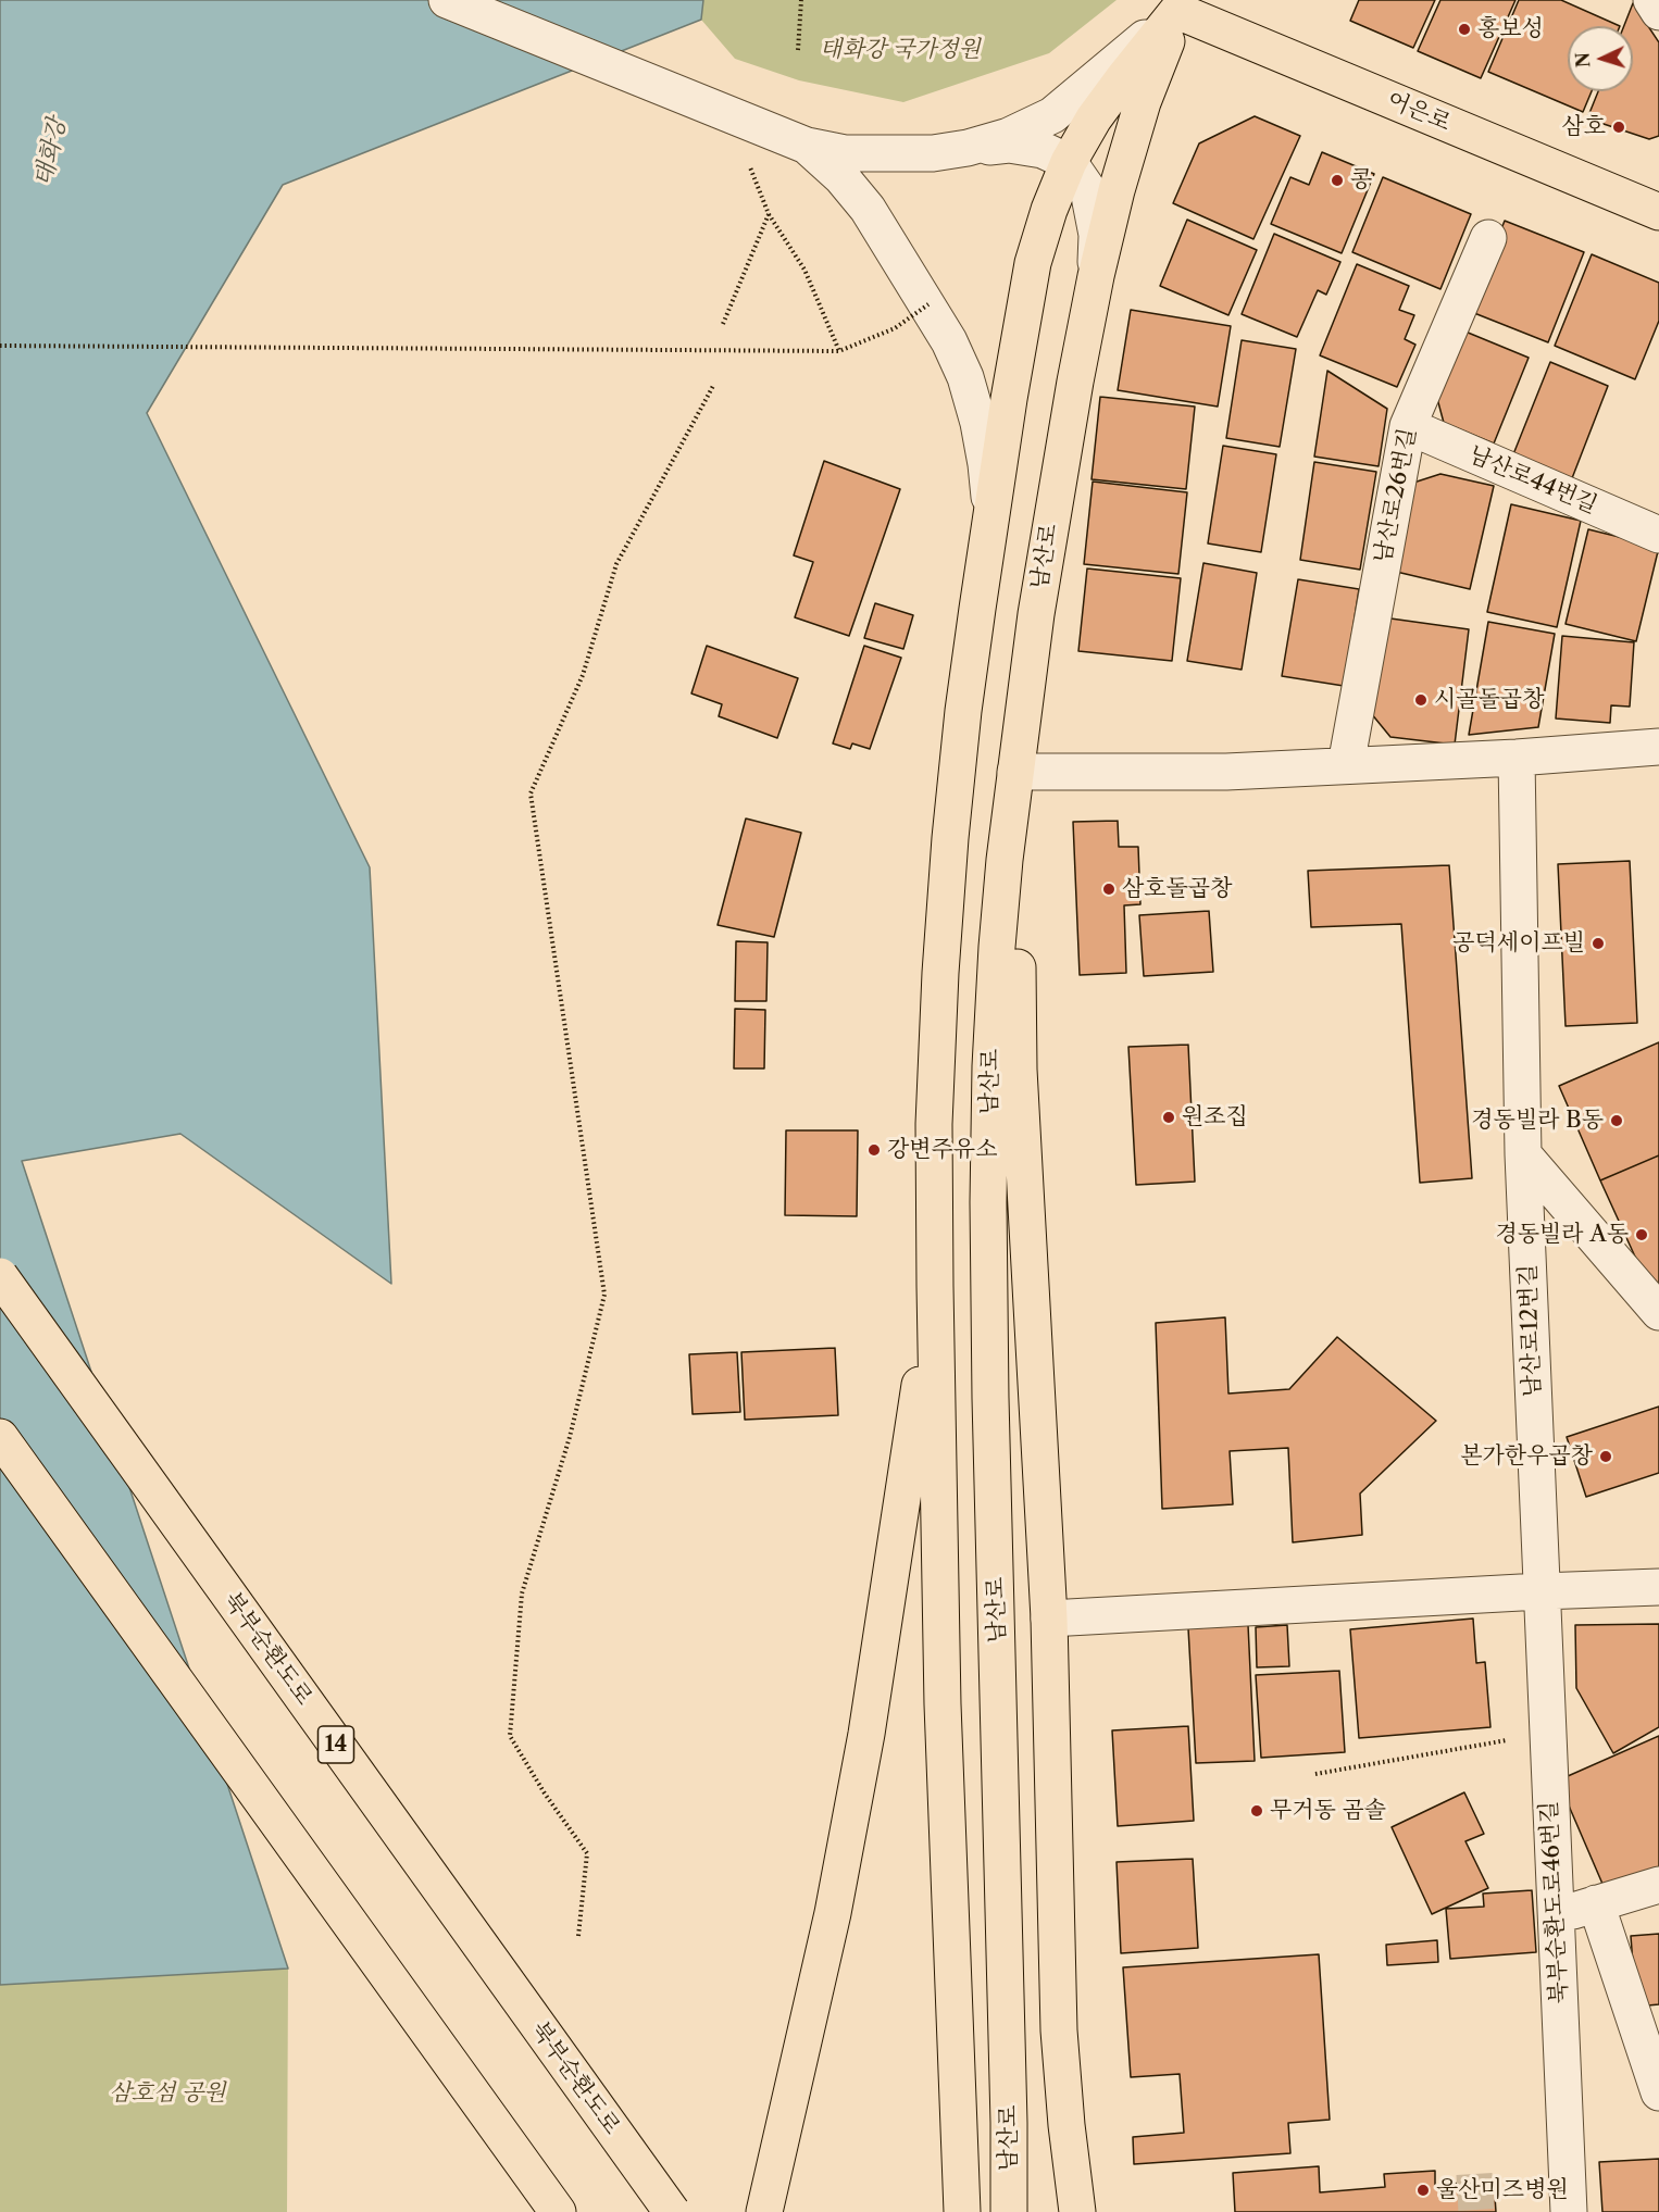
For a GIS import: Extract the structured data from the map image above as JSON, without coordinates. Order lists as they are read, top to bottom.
{
  "streets": {
    "main road": [
      "어은로",
      "남산로",
      "북부순환도로",
      "14"
    ],
    "street": [
      "남산로44번길",
      "남산로26번길",
      "남산로12번길",
      "북부순환도로46번길"
    ]
  },
  "crossings": [
    ["어은로", "남산로"],
    ["남산로44번길", "남산로26번길"],
    ["남산로12번길", "북부순환도로46번길"]
  ],
  "water": ["태화강"],
  "parks": ["태화강 국가정원", "삼호섬 공원"],
  "places": [
    "홍보성",
    "삼호",
    "콩",
    "시골돌곱창",
    "삼호돌곱창",
    "공덕세이프빌",
    "원조집",
    "경동빌라 B동",
    "강변주유소",
    "경동빌라 A동",
    "본가한우곱창",
    "무거동 곰솔",
    "울산미즈병원"
  ],
  "north": "left"
}
